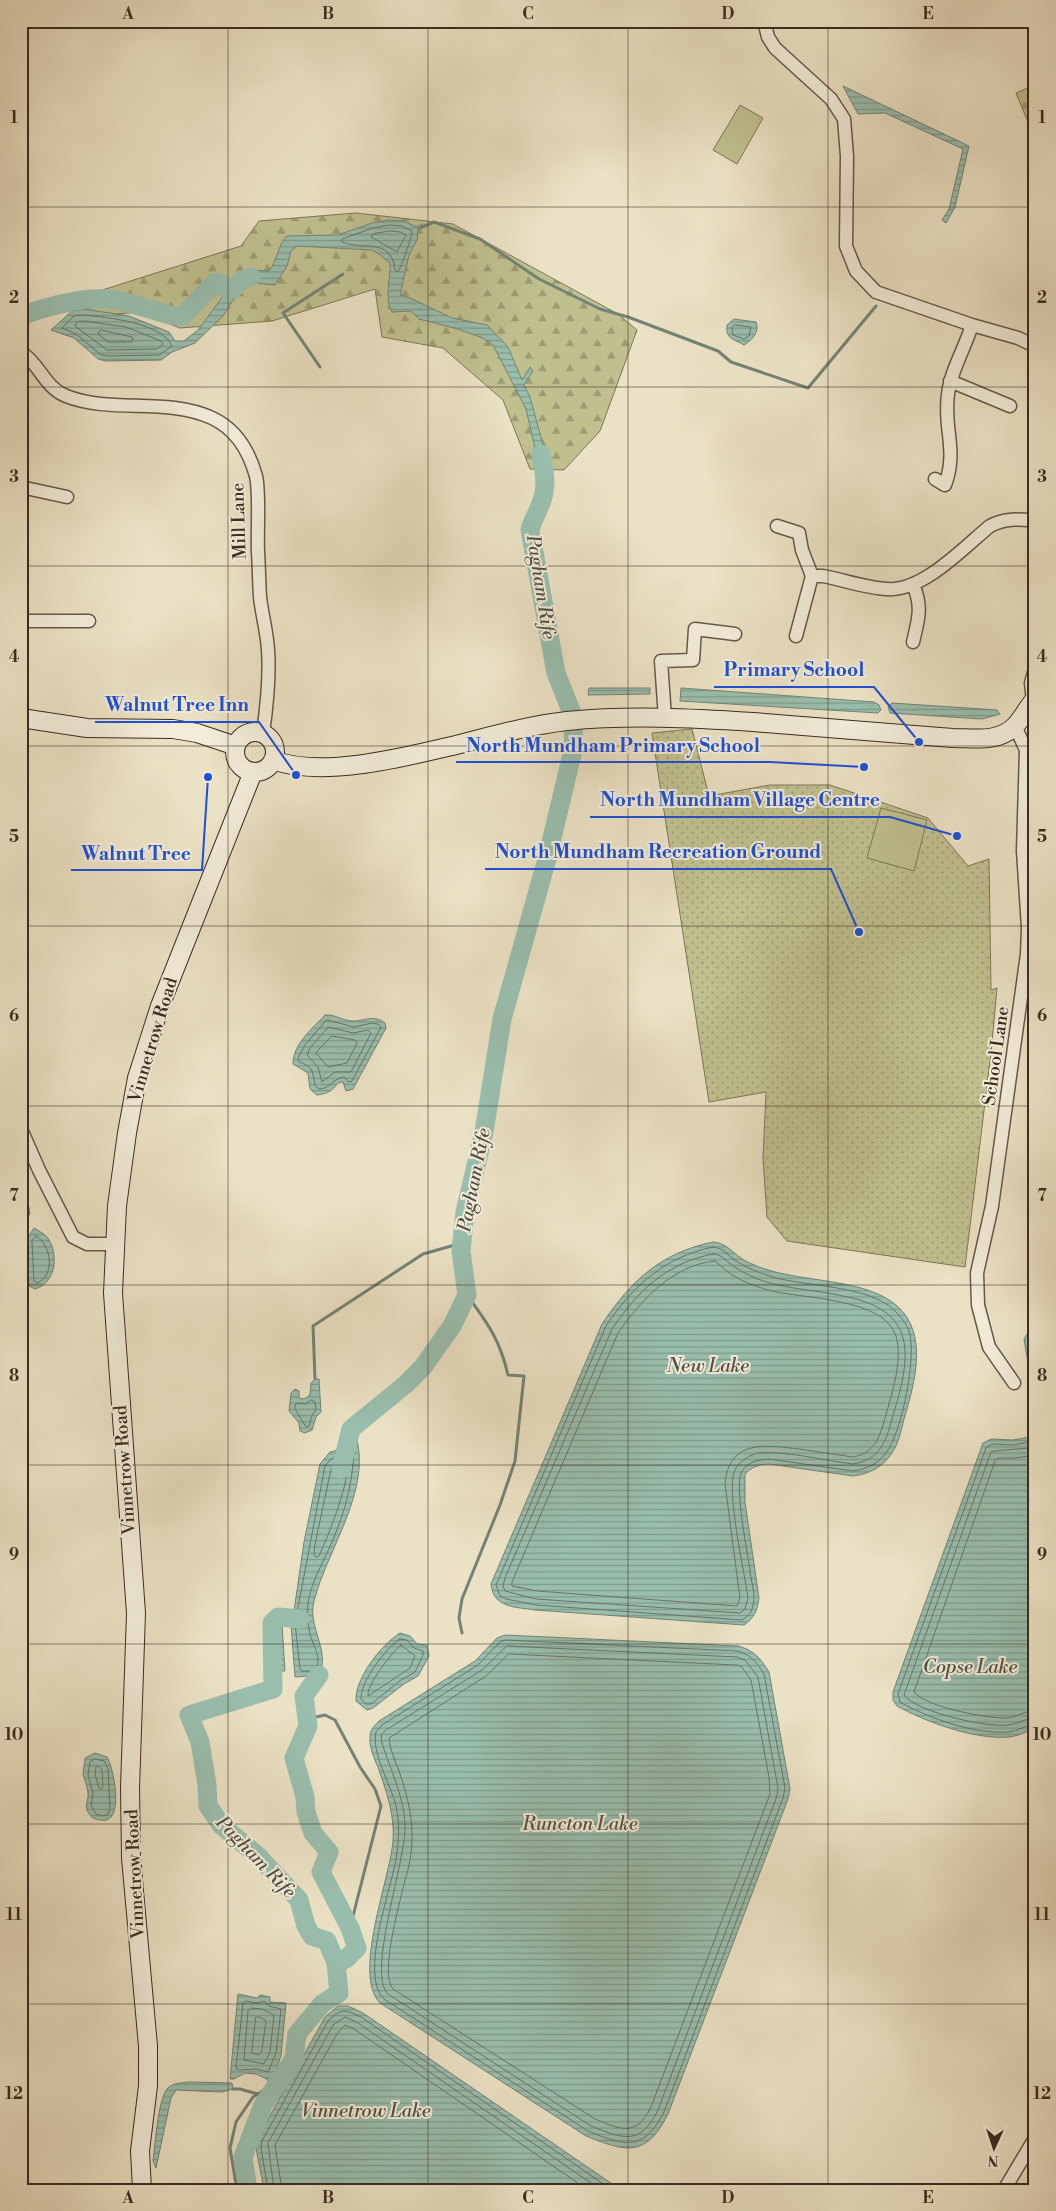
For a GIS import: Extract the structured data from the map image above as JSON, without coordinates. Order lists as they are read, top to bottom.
{
  "streets": {
    "street": ["Mill Lane", "Vinnetrow Road", "School Lane"]
  },
  "crossings": [
    ["Mill Lane", "Vinnetrow Road"]
  ],
  "water": [
    "Pagham Rife",
    "New Lake",
    "Copse Lake",
    "Runcton Lake",
    "Vinnetrow Lake"
  ],
  "places": [
    "Primary School",
    "North Mundham Primary School",
    "Walnut Tree Inn",
    "Walnut Tree",
    "North Mundham Village Centre",
    "North Mundham Recreation Ground"
  ],
  "north": "bottom",
  "grid": {
    "columns": [
      "A",
      "B",
      "C",
      "D",
      "E"
    ],
    "rows": [
      "1",
      "2",
      "3",
      "4",
      "5",
      "6",
      "7",
      "8",
      "9",
      "10",
      "11",
      "12"
    ]
  }
}
